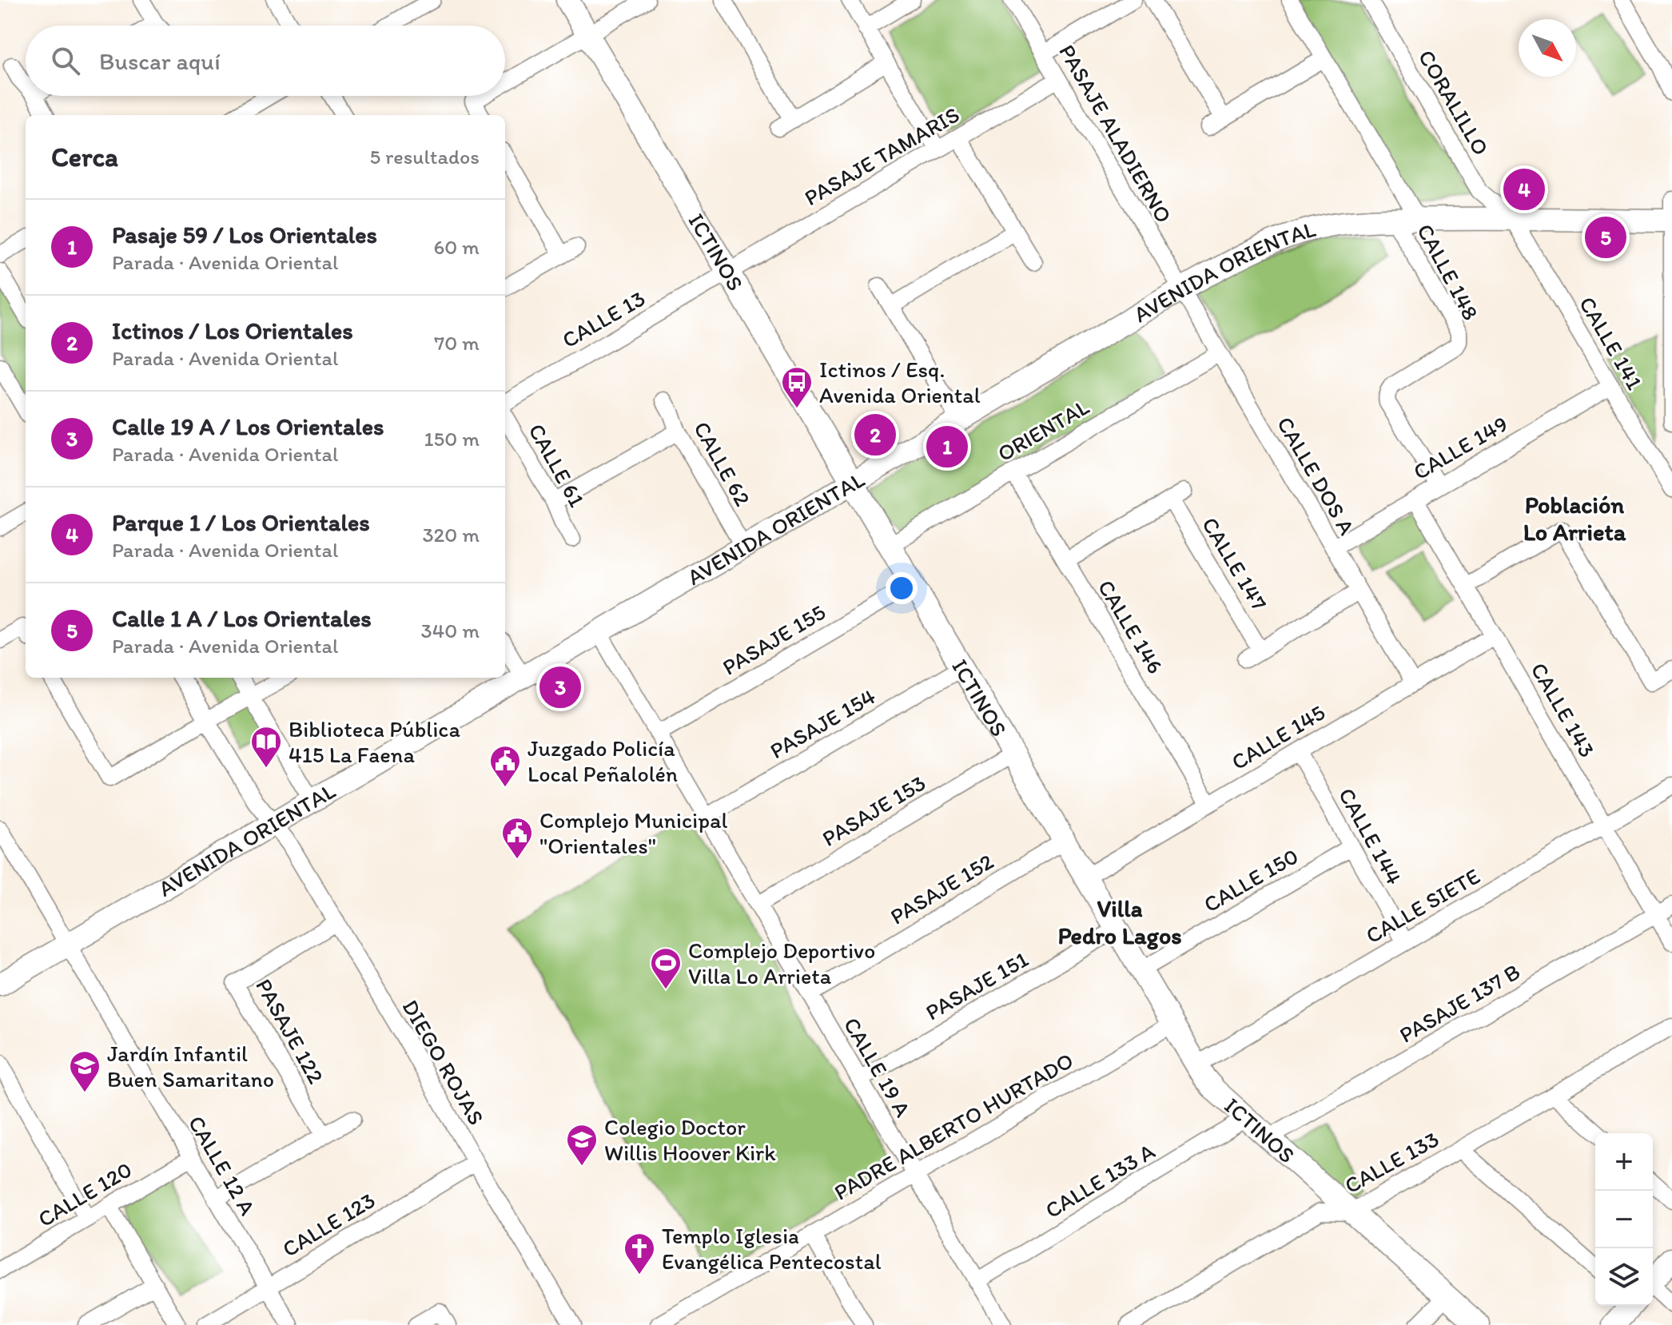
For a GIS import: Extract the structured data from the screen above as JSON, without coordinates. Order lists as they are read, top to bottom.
{
  "streets": {
    "main road": ["ICTINOS", "AVENIDA ORIENTAL"],
    "street": [
      "CORALILLO",
      "PASAJE ALADIERNO",
      "PASAJE TAMARIS",
      "CALLE 148",
      "CALLE 13",
      "CALLE 141",
      "ORIENTAL",
      "CALLE 149",
      "CALLE 62",
      "CALLE 61",
      "CALLE DOS A",
      "CALLE 147",
      "CALLE 146",
      "PASAJE 155",
      "CALLE 143",
      "PASAJE 154",
      "CALLE 145",
      "PASAJE 153",
      "CALLE 144",
      "CALLE 150",
      "PASAJE 152",
      "CALLE SIETE",
      "PASAJE 151",
      "PASAJE 137 B",
      "PASAJE 122",
      "DIEGO ROJAS",
      "CALLE 19 A",
      "PADRE ALBERTO HURTADO",
      "CALLE 133",
      "CALLE 12 A",
      "CALLE 133 A",
      "CALLE 120",
      "CALLE 123"
    ]
  },
  "crossings": [
    ["CORALILLO", "AVENIDA ORIENTAL"],
    ["CORALILLO", "CALLE 141"],
    ["PASAJE ALADIERNO", "PASAJE TAMARIS"],
    ["PASAJE ALADIERNO", "AVENIDA ORIENTAL"],
    ["PASAJE ALADIERNO", "CALLE DOS A"],
    ["PASAJE TAMARIS", "ICTINOS"],
    ["PASAJE TAMARIS", "CALLE 13"],
    ["ICTINOS", "AVENIDA ORIENTAL"],
    ["ICTINOS", "CALLE 13"],
    ["ICTINOS", "ORIENTAL"],
    ["ICTINOS", "PASAJE 155"],
    ["ICTINOS", "PASAJE 154"],
    ["ICTINOS", "CALLE 145"],
    ["ICTINOS", "PASAJE 153"],
    ["ICTINOS", "CALLE 150"],
    ["ICTINOS", "PASAJE 152"],
    ["ICTINOS", "CALLE SIETE"],
    ["ICTINOS", "PASAJE 151"],
    ["ICTINOS", "PASAJE 137 B"],
    ["ICTINOS", "PADRE ALBERTO HURTADO"],
    ["ICTINOS", "CALLE 133"],
    ["ICTINOS", "CALLE 133 A"],
    ["CALLE 148", "AVENIDA ORIENTAL"],
    ["CALLE 148", "CALLE 149"],
    ["AVENIDA ORIENTAL", "CALLE 141"],
    ["AVENIDA ORIENTAL", "CALLE 62"],
    ["AVENIDA ORIENTAL", "CALLE DOS A"],
    ["AVENIDA ORIENTAL", "DIEGO ROJAS"],
    ["AVENIDA ORIENTAL", "CALLE 19 A"],
    ["AVENIDA ORIENTAL", "CALLE 12 A"],
    ["CALLE 141", "CALLE 149"],
    ["ORIENTAL", "CALLE DOS A"],
    ["ORIENTAL", "CALLE 146"],
    ["CALLE 149", "CALLE DOS A"],
    ["CALLE 149", "CALLE 143"],
    ["CALLE DOS A", "CALLE 145"],
    ["CALLE 147", "CALLE 146"],
    ["CALLE 146", "CALLE 145"],
    ["PASAJE 155", "CALLE 19 A"],
    ["CALLE 143", "CALLE 145"],
    ["CALLE 143", "CALLE SIETE"],
    ["CALLE 143", "PASAJE 137 B"],
    ["PASAJE 154", "CALLE 19 A"],
    ["CALLE 145", "CALLE 144"],
    ["PASAJE 153", "CALLE 19 A"],
    ["CALLE 144", "CALLE 150"],
    ["CALLE 144", "CALLE SIETE"],
    ["PASAJE 152", "CALLE 19 A"],
    ["PASAJE 151", "CALLE 19 A"],
    ["PASAJE 122", "DIEGO ROJAS"],
    ["DIEGO ROJAS", "CALLE 123"],
    ["CALLE 19 A", "PADRE ALBERTO HURTADO"],
    ["CALLE 19 A", "CALLE 133 A"],
    ["CALLE 12 A", "CALLE 120"],
    ["CALLE 12 A", "CALLE 123"]
  ],
  "districts": ["Población Lo Arrieta", "Villa Pedro Lagos"],
  "places": {
    "bus stop": ["Ictinos / Esq. Avenida Oriental"],
    "library": ["Biblioteca Pública 415 La Faena"],
    "public building": ["Juzgado Policía Local Peñalolén", "Complejo Municipal \"Orientales\""],
    "sports": ["Complejo Deportivo Villa Lo Arrieta"],
    "school or university": ["Jardín Infantil Buen Samaritano", "Colegio Doctor Willis Hoover Kirk"],
    "church": ["Templo Iglesia Evangélica Pentecostal"]
  },
  "north": "bottom right",
  "page": {
    "search": "Buscar aquí",
    "heading": ["Cerca", "5 resultados"],
    "pins": [
      "4",
      "5",
      "2",
      "1",
      "3"
    ],
    "list": [
      {
        "mark": "1",
        "name": "Pasaje 59 / Los Orientales",
        "note": "Parada · Avenida Oriental",
        "value": "60 m"
      },
      {
        "mark": "2",
        "name": "Ictinos / Los Orientales",
        "note": "Parada · Avenida Oriental",
        "value": "70 m"
      },
      {
        "mark": "3",
        "name": "Calle 19 A / Los Orientales",
        "note": "Parada · Avenida Oriental",
        "value": "150 m"
      },
      {
        "mark": "4",
        "name": "Parque 1 / Los Orientales",
        "note": "Parada · Avenida Oriental",
        "value": "320 m"
      },
      {
        "mark": "5",
        "name": "Calle 1 A / Los Orientales",
        "note": "Parada · Avenida Oriental",
        "value": "340 m"
      }
    ],
    "map_buttons": ["+", "−"]
  }
}
